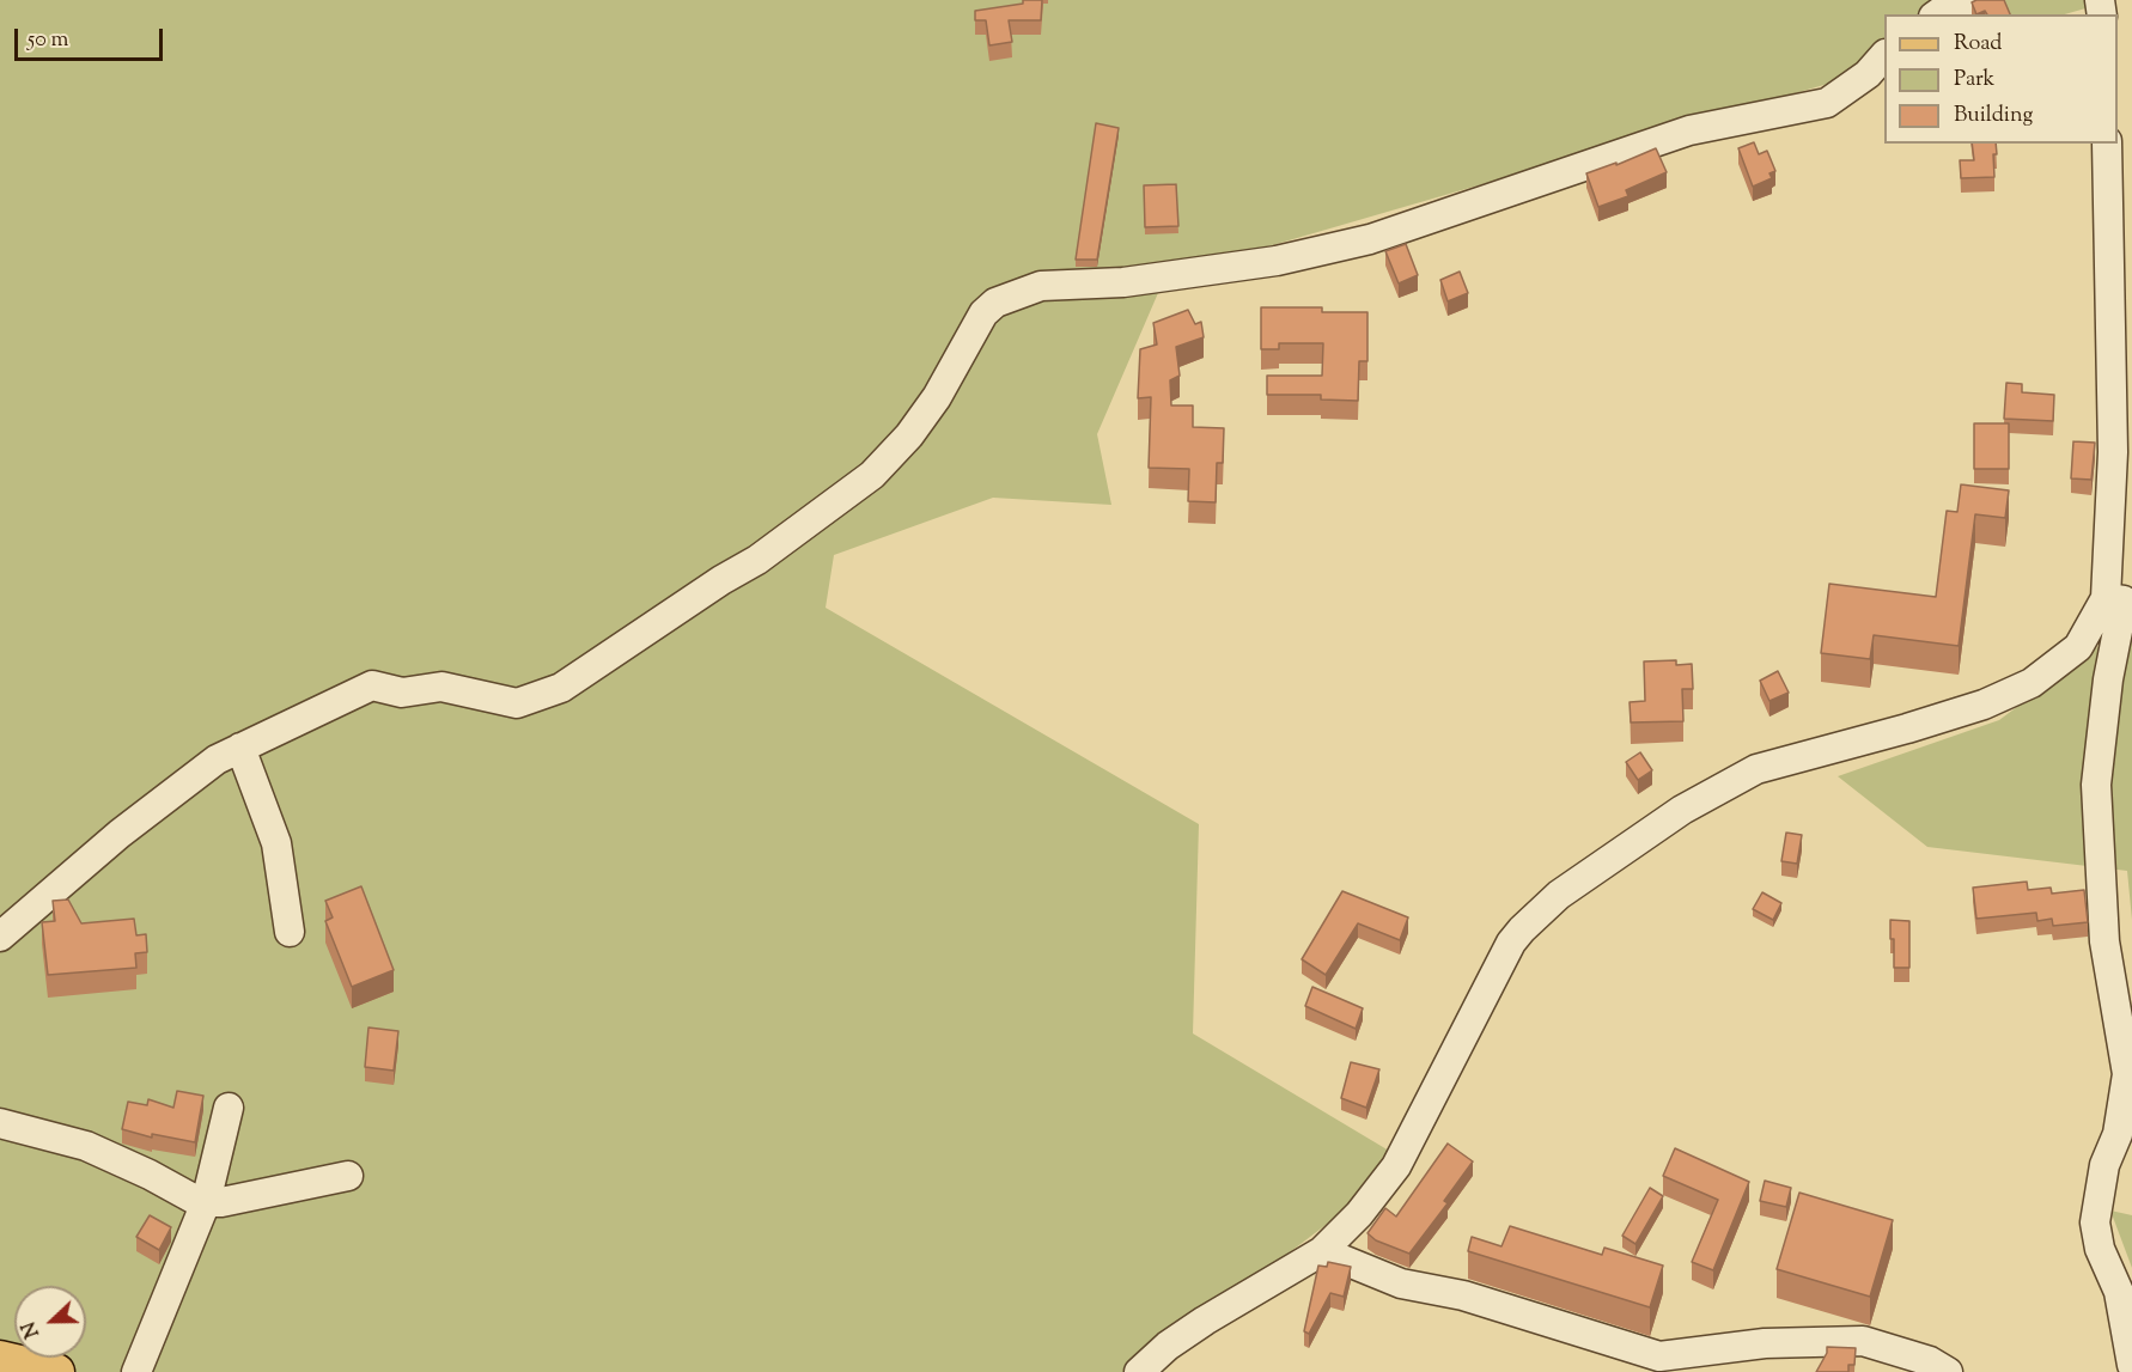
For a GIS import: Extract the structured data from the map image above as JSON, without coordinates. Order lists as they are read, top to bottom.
{
  "legend": ["Road", "Park", "Building"],
  "scale_bar": "50 m",
  "north": "left"
}
